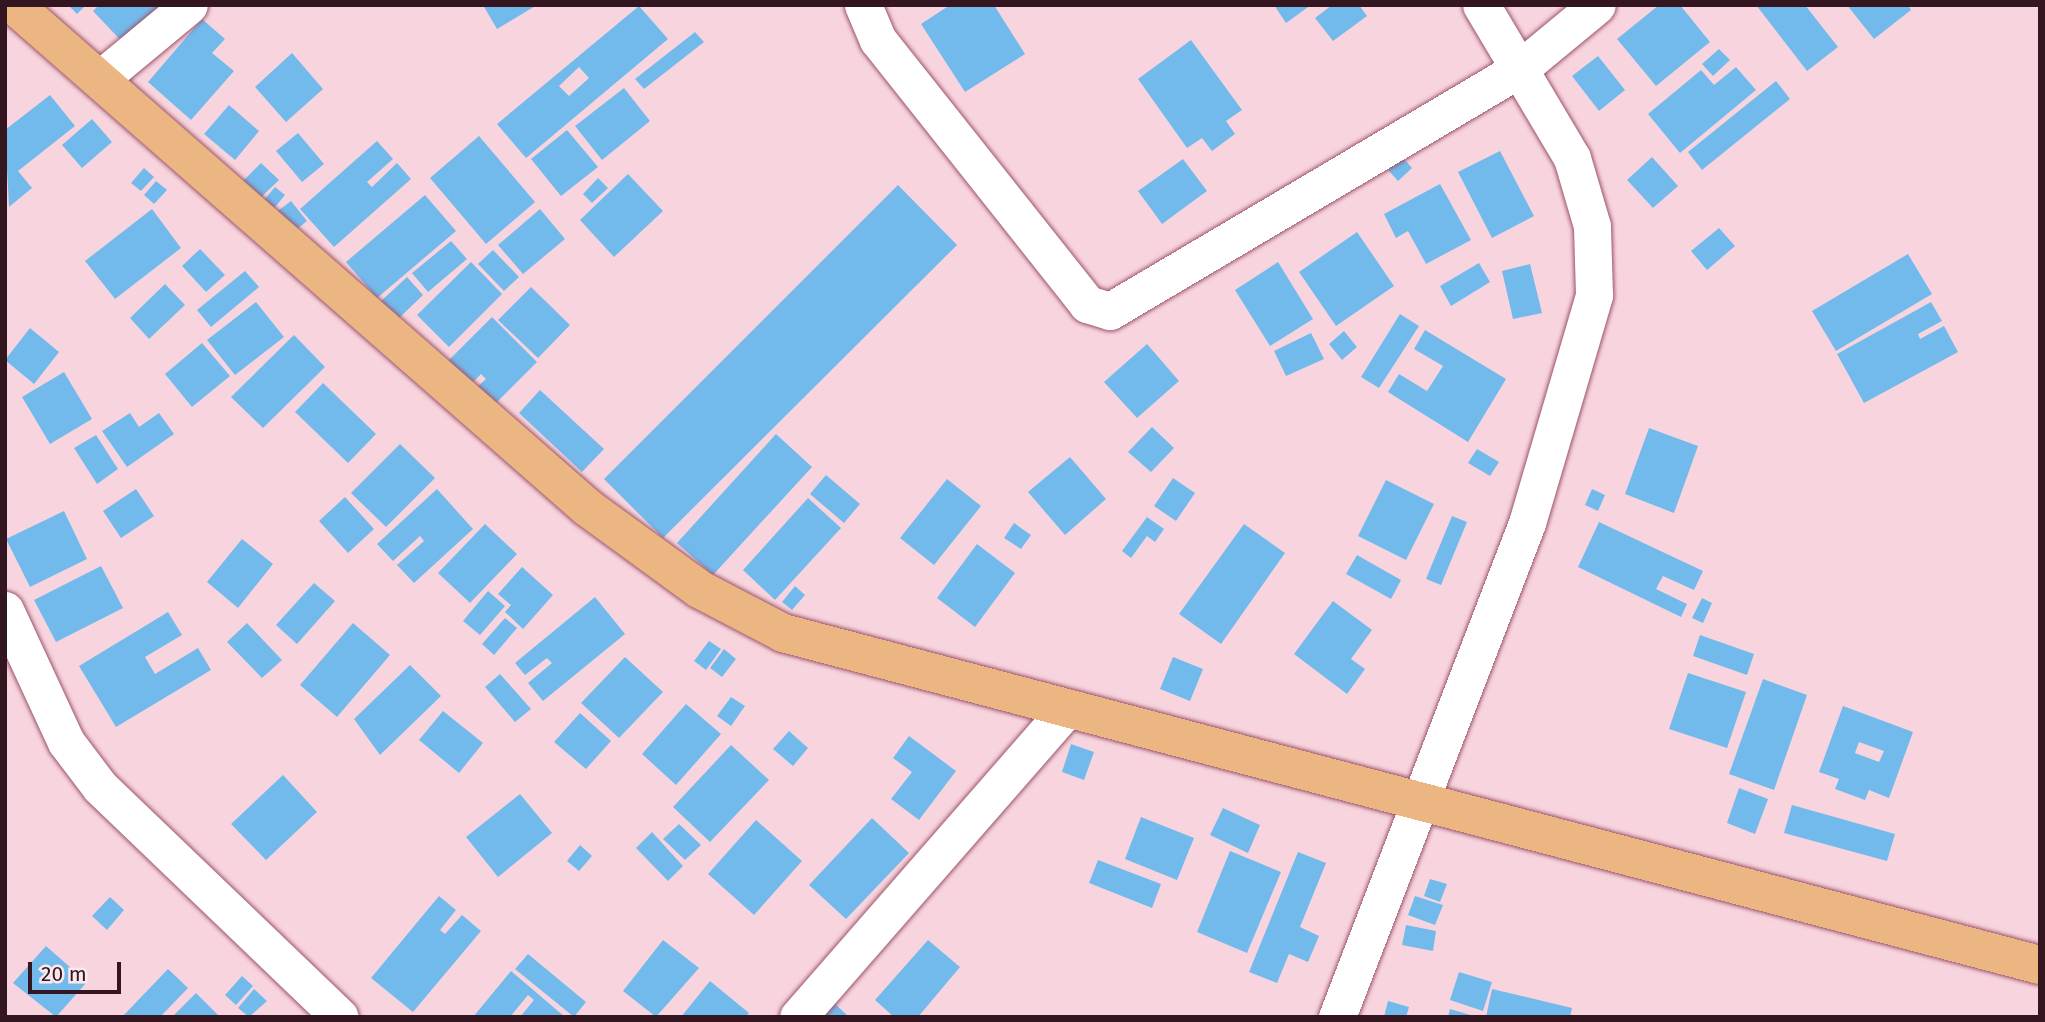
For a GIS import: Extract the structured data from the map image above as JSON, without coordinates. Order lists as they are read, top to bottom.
{
  "scale_bar": "20 m"
}
